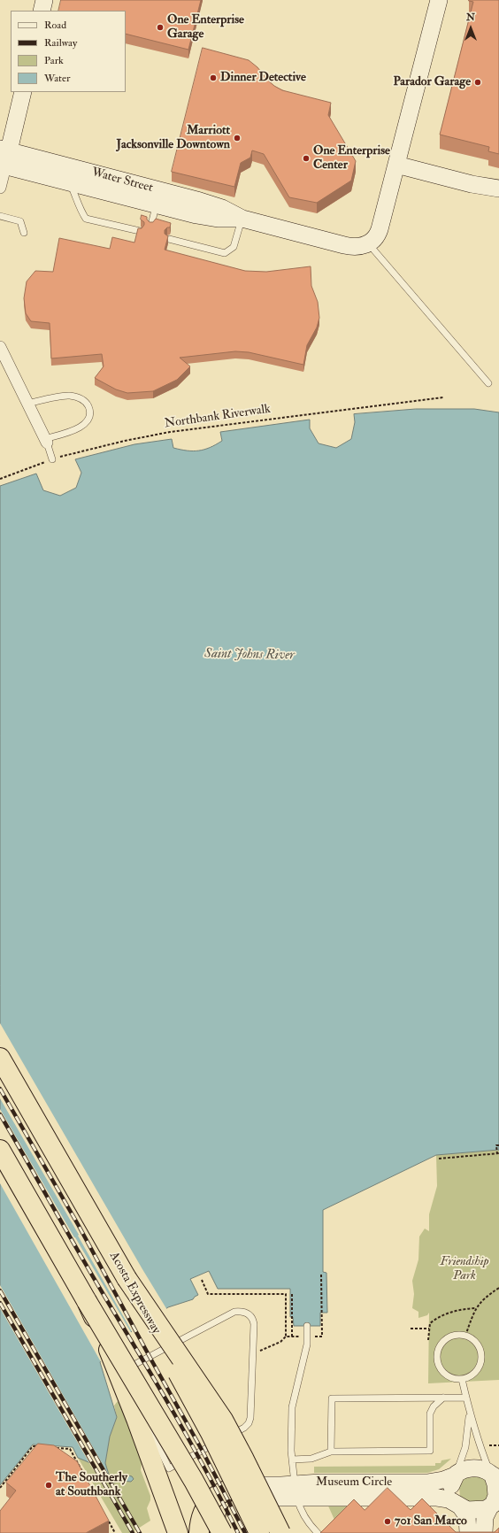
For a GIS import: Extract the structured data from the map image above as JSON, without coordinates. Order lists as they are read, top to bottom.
{
  "streets": {
    "highway": ["Acosta Expressway"],
    "street": ["Water Street", "Museum Circle"],
    "path": ["Northbank Riverwalk"]
  },
  "water": ["Saint Johns River"],
  "parks": ["Friendship Park"],
  "places": [
    "One Enterprise Garage",
    "Dinner Detective",
    "Parador Garage",
    "Marriott Jacksonville Downtown",
    "One Enterprise Center",
    "The Southerly at Southbank",
    "701 San Marco"
  ],
  "legend": [
    "Road",
    "Railway",
    "Park",
    "Water"
  ],
  "north": "top"
}
